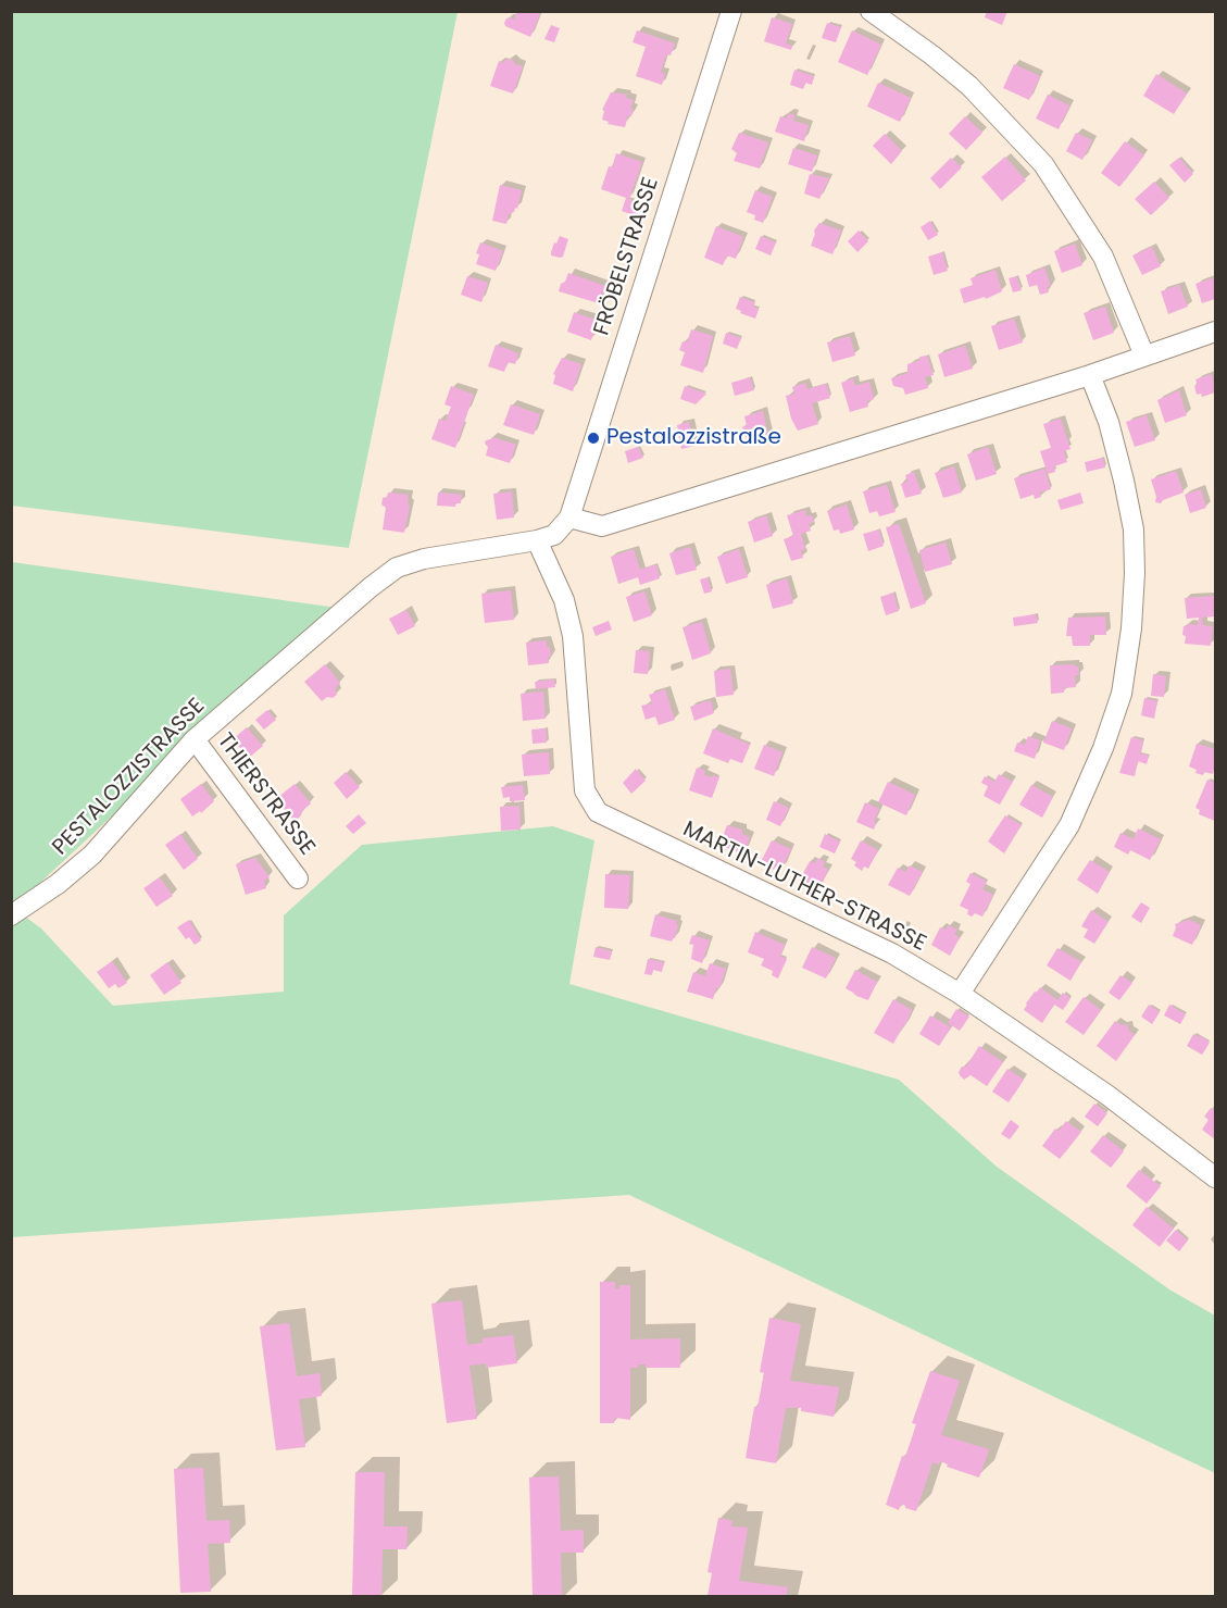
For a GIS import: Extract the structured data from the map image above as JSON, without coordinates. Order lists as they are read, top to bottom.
{
  "streets": {
    "street": [
      "FRÖBELSTRASSE",
      "PESTALOZZISTRASSE",
      "THIERSTRASSE",
      "MARTIN-LUTHER-STRASSE"
    ]
  },
  "crossings": [
    ["FRÖBELSTRASSE", "PESTALOZZISTRASSE"],
    ["PESTALOZZISTRASSE", "THIERSTRASSE"],
    ["PESTALOZZISTRASSE", "MARTIN-LUTHER-STRASSE"]
  ],
  "places": ["Pestalozzistraße"]
}
